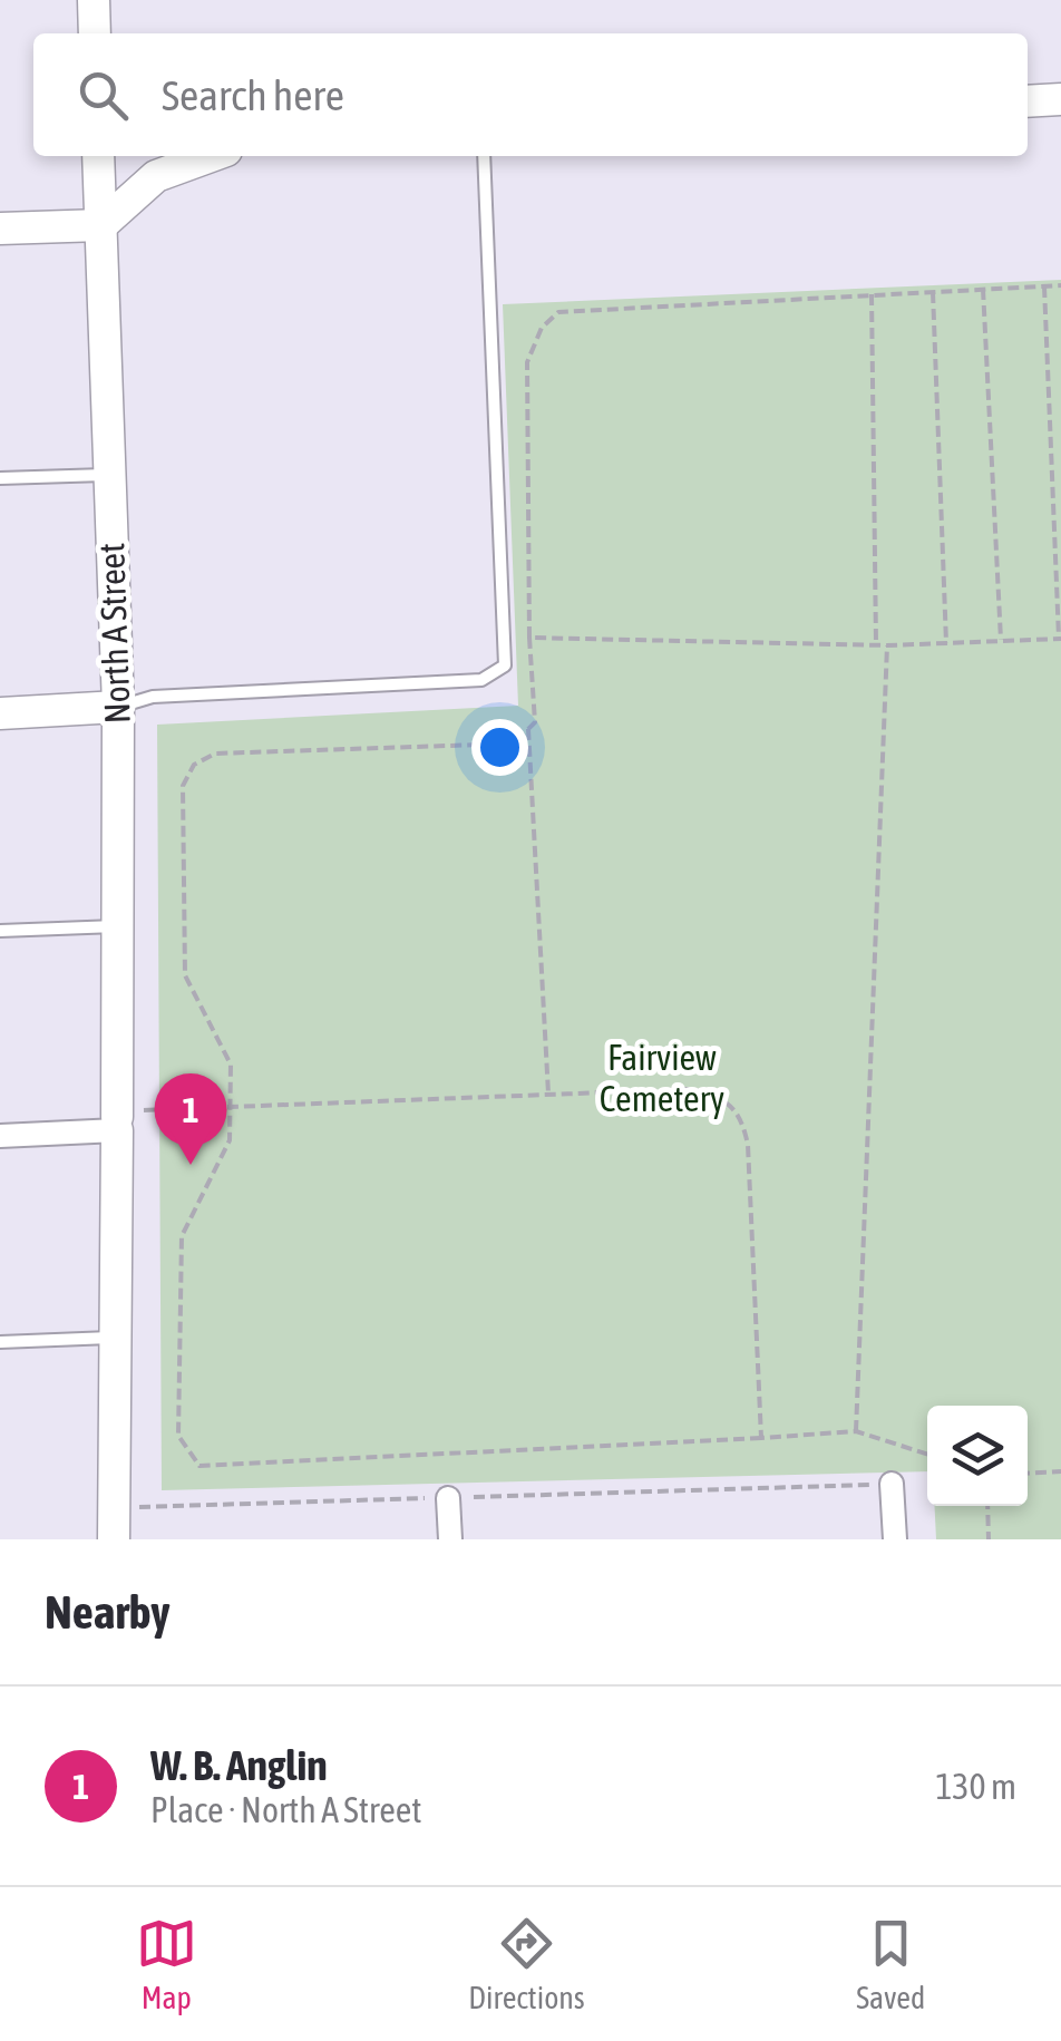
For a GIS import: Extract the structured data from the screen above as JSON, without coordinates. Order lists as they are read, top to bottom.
{
  "streets": {
    "main road": ["North A Street"]
  },
  "parks": ["Fairview Cemetery"],
  "page": {
    "search": "Search here",
    "pins": "1",
    "heading": "Nearby",
    "list": [
      {
        "mark": "1",
        "name": "W. B. Anglin",
        "note": "Place · North A Street",
        "value": "130 m"
      }
    ],
    "nav": ["Map", "Directions", "Saved"]
  }
}
